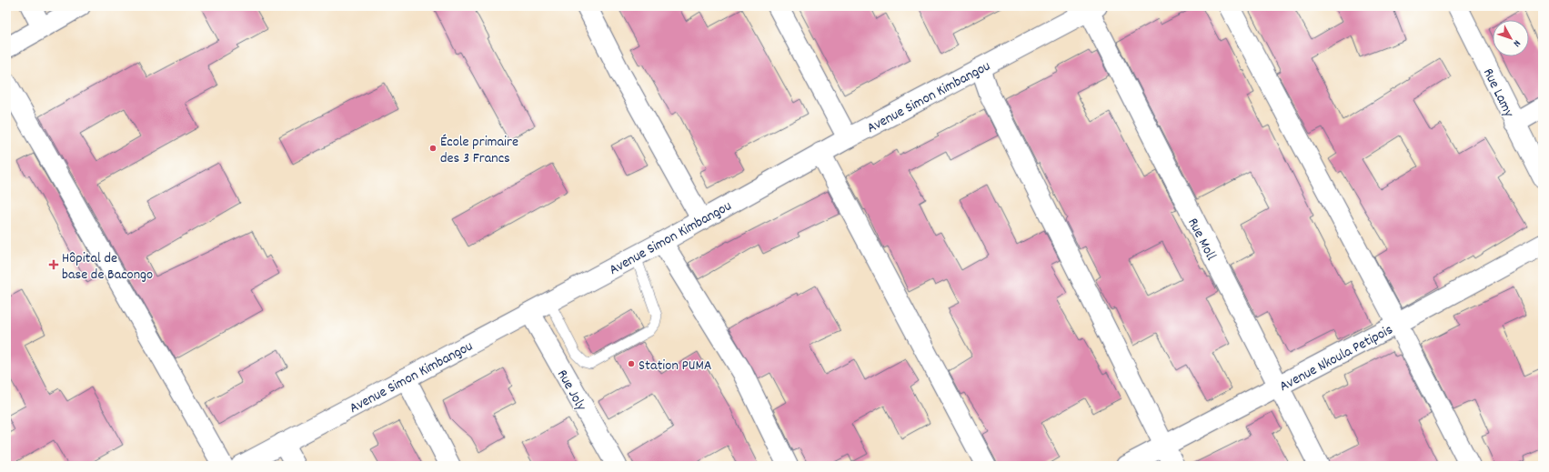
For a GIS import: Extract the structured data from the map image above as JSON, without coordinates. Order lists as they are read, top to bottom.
{
  "streets": {
    "street": [
      "Rue Lamy",
      "Avenue Simon Kimbangou",
      "Rue Moll",
      "Avenue Nkoula Petipois",
      "Rue Joly"
    ]
  },
  "crossings": [
    ["Avenue Simon Kimbangou", "Rue Moll"],
    ["Avenue Simon Kimbangou", "Rue Joly"],
    ["Rue Moll", "Avenue Nkoula Petipois"]
  ],
  "places": {
    "other": ["École primaire des 3 Francs", "Station PUMA"],
    "health": ["Hôpital de base de Bacongo"]
  },
  "north": "bottom right"
}
